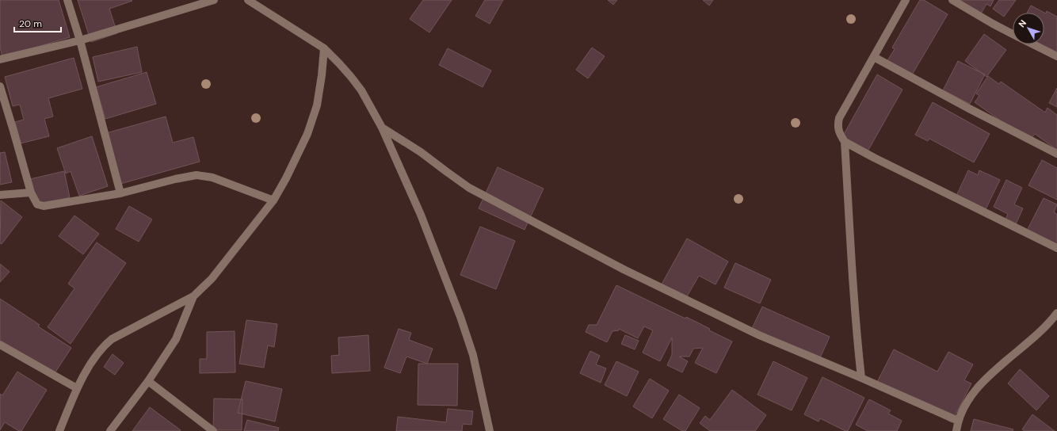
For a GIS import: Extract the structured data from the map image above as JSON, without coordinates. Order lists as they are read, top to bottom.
{
  "scale_bar": "20 m",
  "north": "top left"
}
